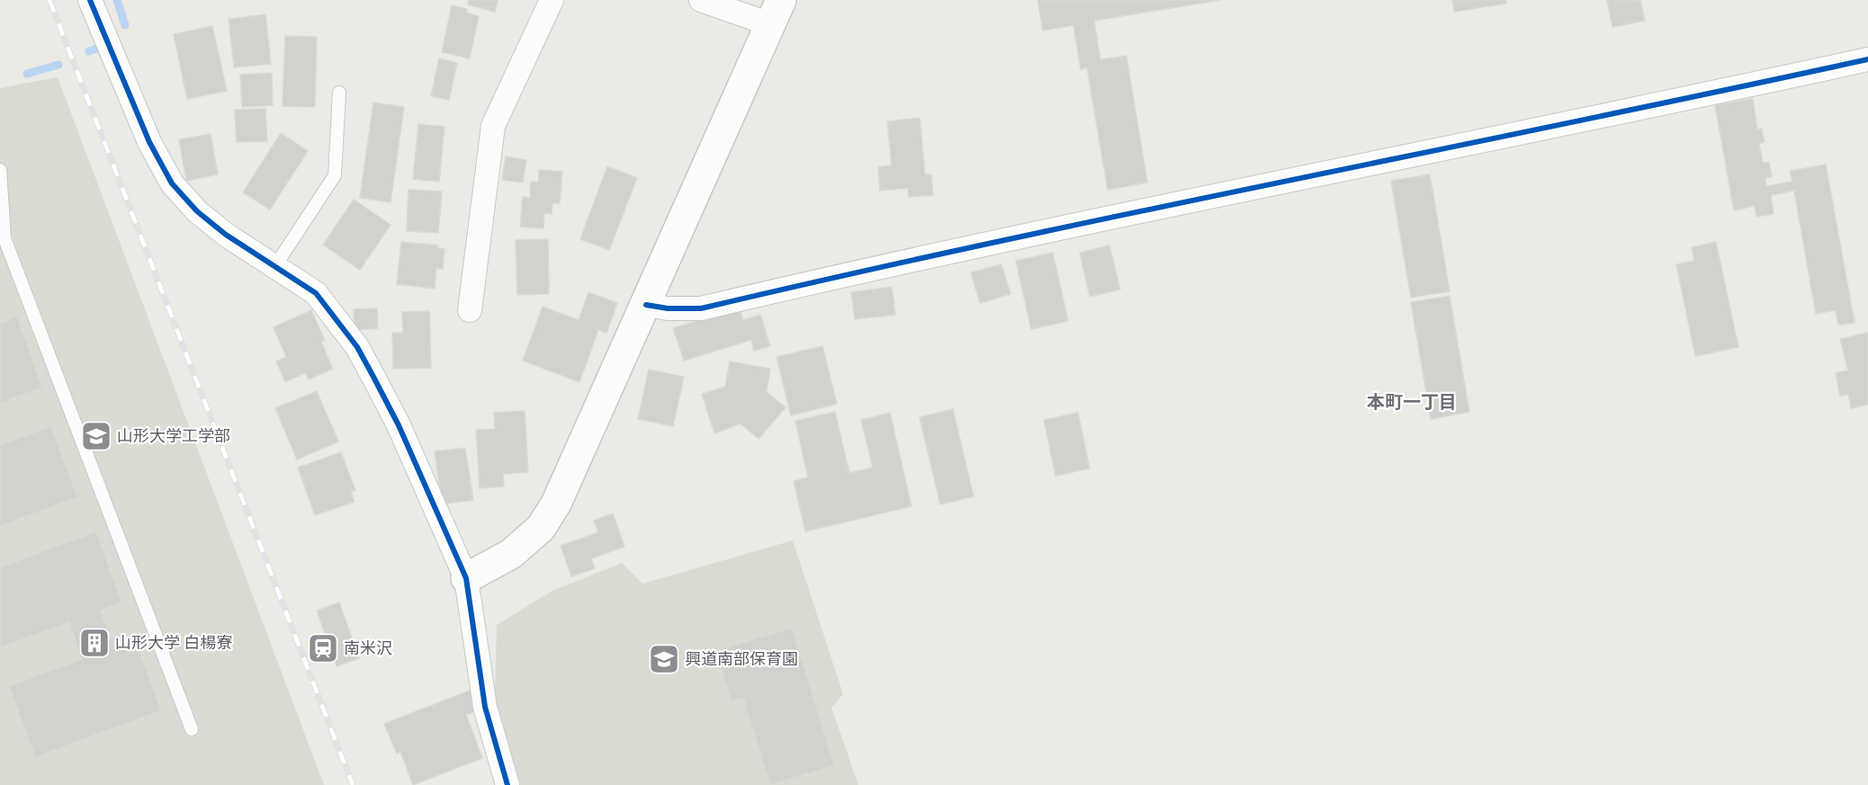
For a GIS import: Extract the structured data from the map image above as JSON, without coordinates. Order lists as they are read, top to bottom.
{
  "districts": ["本町一丁目"],
  "places": {
    "school or university": ["山形大学工学部", "興道南部保育園"],
    "building": ["山形大学 白楊寮"],
    "station": ["南米沢"]
  }
}
